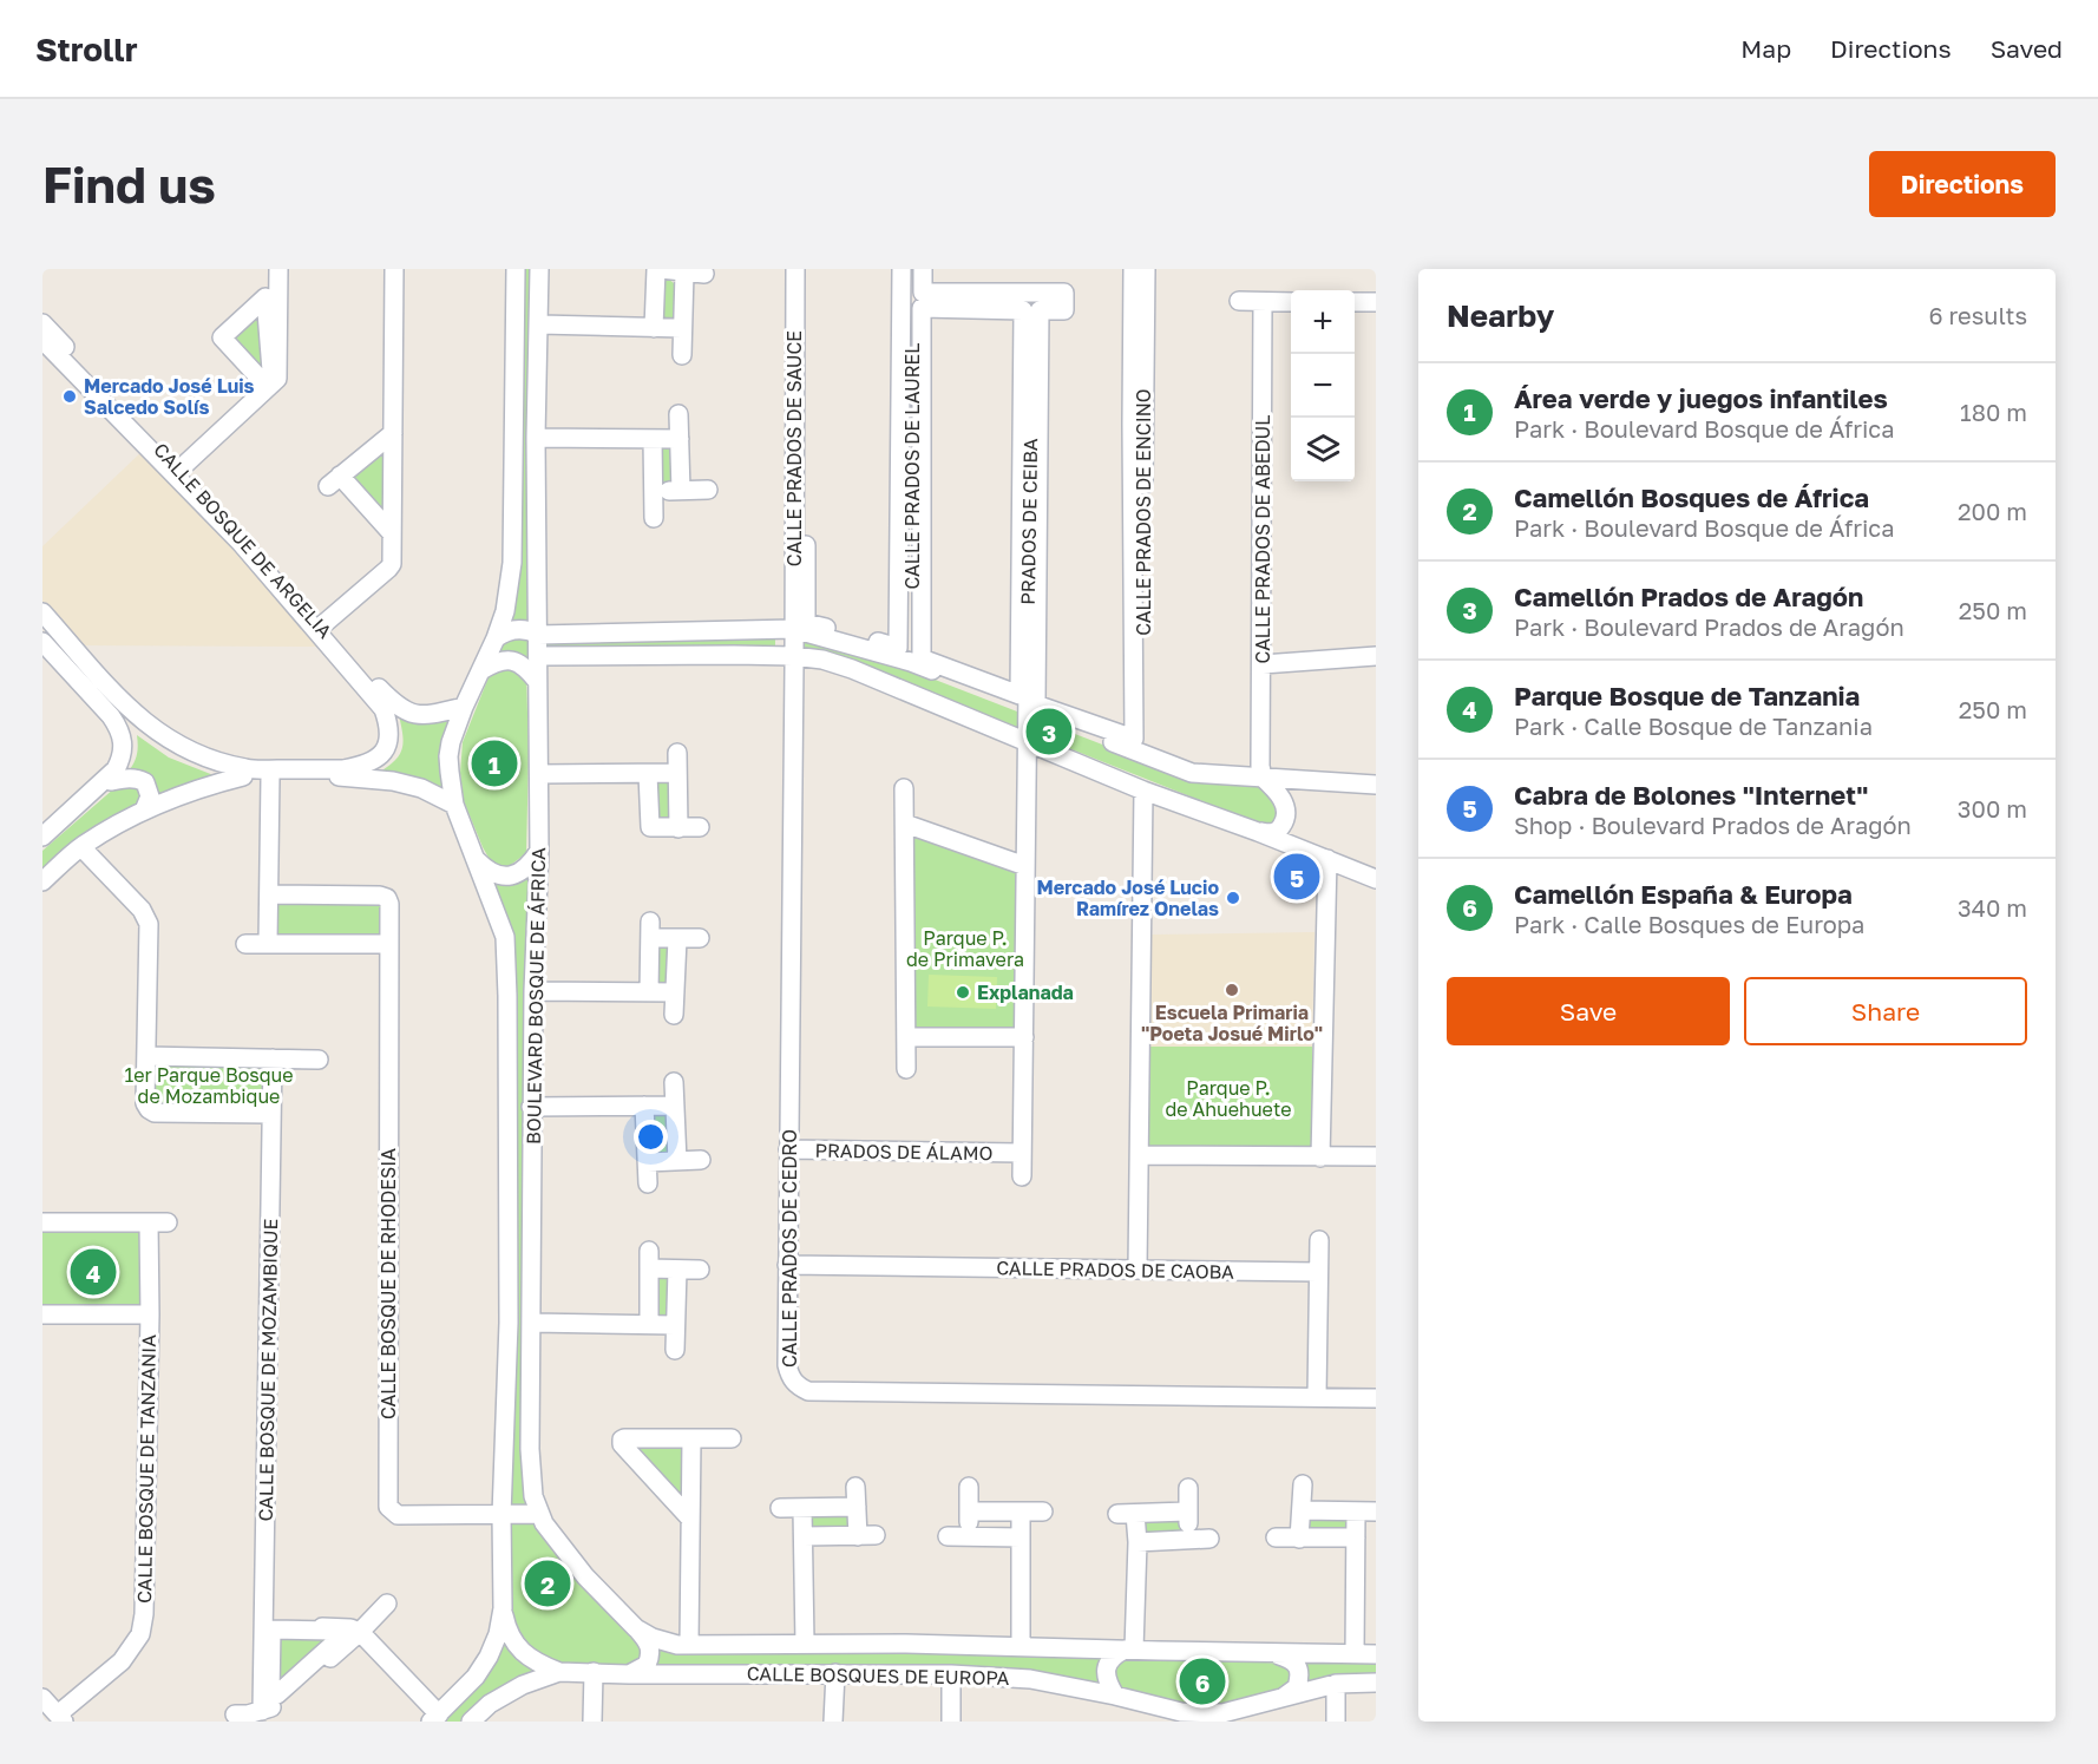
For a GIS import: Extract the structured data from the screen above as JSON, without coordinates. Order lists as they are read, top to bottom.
{
  "streets": {
    "street": [
      "CALLE PRADOS DE SAUCE",
      "CALLE PRADOS DE LAUREL",
      "CALLE PRADOS DE ENCINO",
      "PRADOS DE CEIBA",
      "CALLE PRADOS DE ABEDUL",
      "CALLE BOSQUE DE ARGELIA",
      "BOULEVARD BOSQUE DE ÁFRICA",
      "PRADOS DE ÁLAMO",
      "CALLE PRADOS DE CEDRO",
      "CALLE PRADOS DE CAOBA",
      "CALLE BOSQUE DE RHODESIA",
      "CALLE BOSQUE DE MOZAMBIQUE",
      "CALLE BOSQUE DE TANZANIA",
      "CALLE BOSQUES DE EUROPA"
    ]
  },
  "crossings": [
    ["CALLE PRADOS DE SAUCE", "CALLE PRADOS DE CEDRO"],
    ["PRADOS DE CEIBA", "PRADOS DE ÁLAMO"],
    ["CALLE BOSQUE DE ARGELIA", "BOULEVARD BOSQUE DE ÁFRICA"],
    ["BOULEVARD BOSQUE DE ÁFRICA", "CALLE BOSQUE DE RHODESIA"],
    ["BOULEVARD BOSQUE DE ÁFRICA", "CALLE BOSQUES DE EUROPA"],
    ["PRADOS DE ÁLAMO", "CALLE PRADOS DE CEDRO"],
    ["CALLE PRADOS DE CEDRO", "CALLE PRADOS DE CAOBA"]
  ],
  "parks": ["Parque P. de Primavera", "1er Parque Bosque de Mozambique", "Parque P. de Ahuehuete"],
  "places": [
    "Mercado José Luis Salcedo Solís",
    "Mercado José Lucio Ramírez Onelas",
    "Escuela Primaria \"Poeta Josué Mirlo\"",
    "Explanada"
  ],
  "page": {
    "header": "Strollr",
    "nav": ["Map", "Directions", "Saved"],
    "buttons": [
      "Directions",
      ["Save", "Share"]
    ],
    "title": "Find us",
    "heading": ["Nearby", "6 results"],
    "map_buttons": ["+", "−"],
    "list": [
      {
        "mark": "1",
        "name": "Área verde y juegos infantiles",
        "note": "Park · Boulevard Bosque de África",
        "value": "180 m"
      },
      {
        "mark": "2",
        "name": "Camellón Bosques de África",
        "note": "Park · Boulevard Bosque de África",
        "value": "200 m"
      },
      {
        "mark": "3",
        "name": "Camellón Prados de Aragón",
        "note": "Park · Boulevard Prados de Aragón",
        "value": "250 m"
      },
      {
        "mark": "4",
        "name": "Parque Bosque de Tanzania",
        "note": "Park · Calle Bosque de Tanzania",
        "value": "250 m"
      },
      {
        "mark": "5",
        "name": "Cabra de Bolones \"Internet\"",
        "note": "Shop · Boulevard Prados de Aragón",
        "value": "300 m"
      },
      {
        "mark": "6",
        "name": "Camellón España & Europa",
        "note": "Park · Calle Bosques de Europa",
        "value": "340 m"
      }
    ],
    "pins": [
      "3",
      "1",
      "5",
      "4",
      "2",
      "6"
    ]
  }
}
